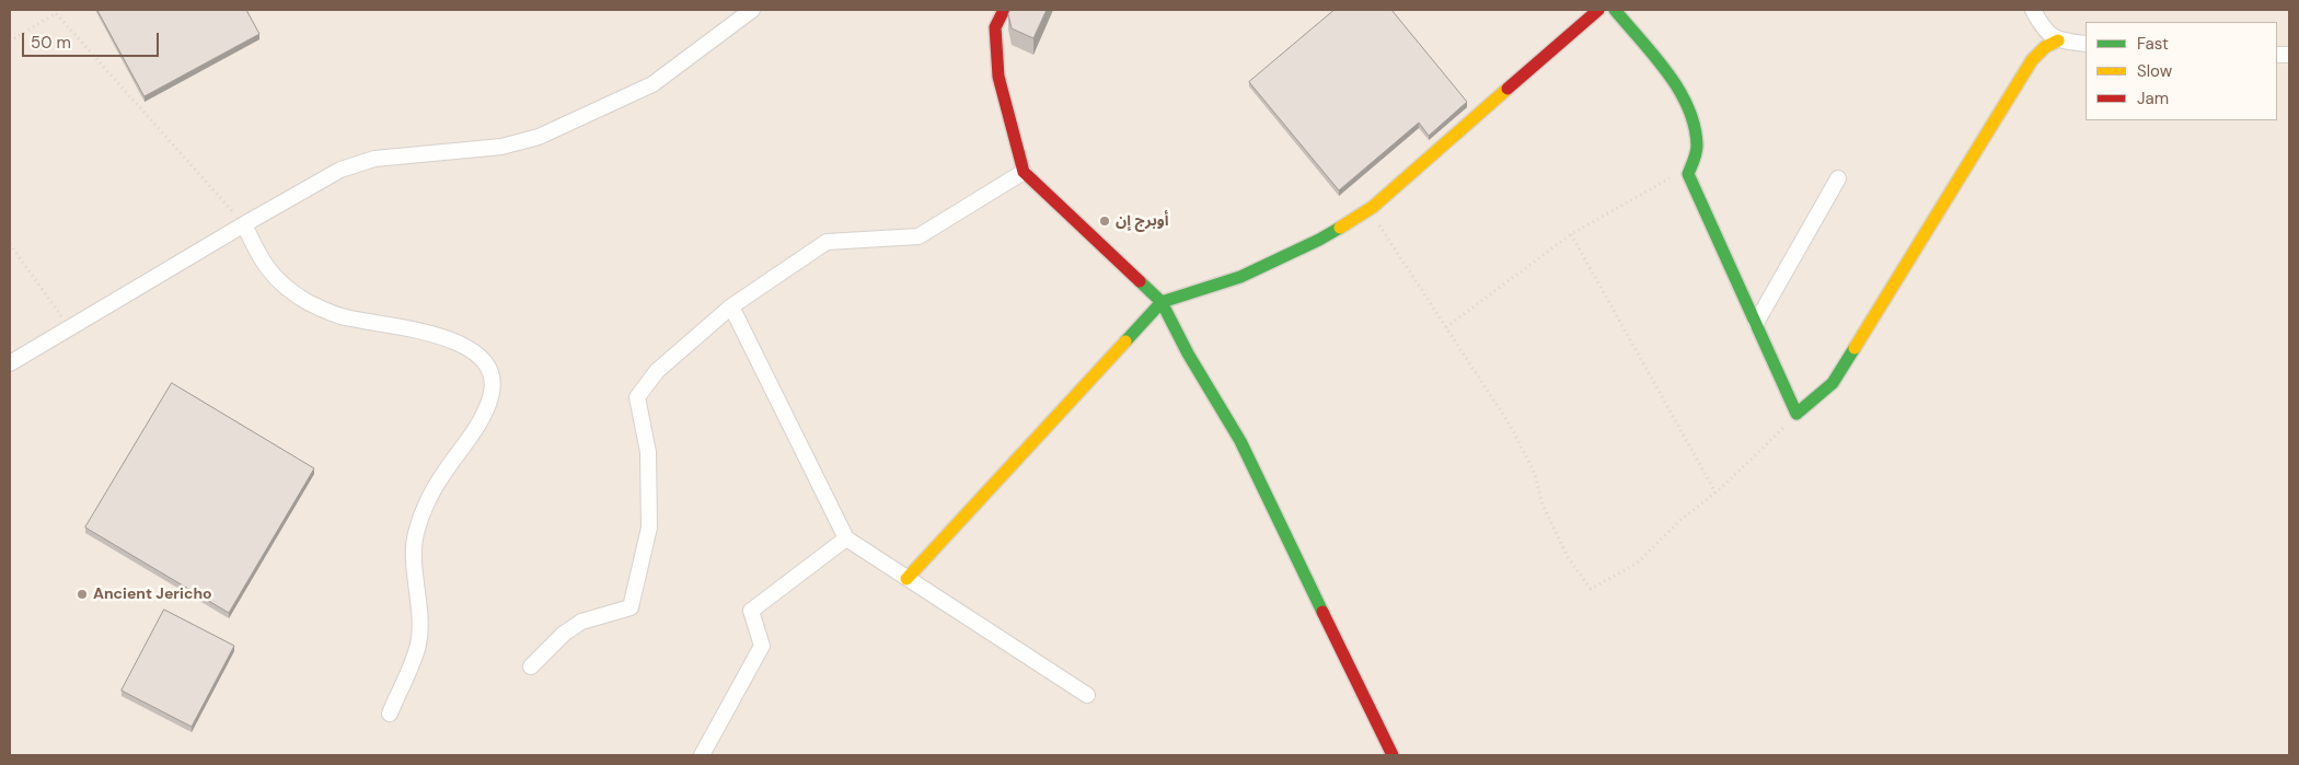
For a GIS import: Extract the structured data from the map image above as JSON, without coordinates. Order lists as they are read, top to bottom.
{
  "places": ["أوبرج إن", "Ancient Jericho"],
  "legend": ["Fast", "Slow", "Jam"],
  "scale_bar": "50 m"
}
